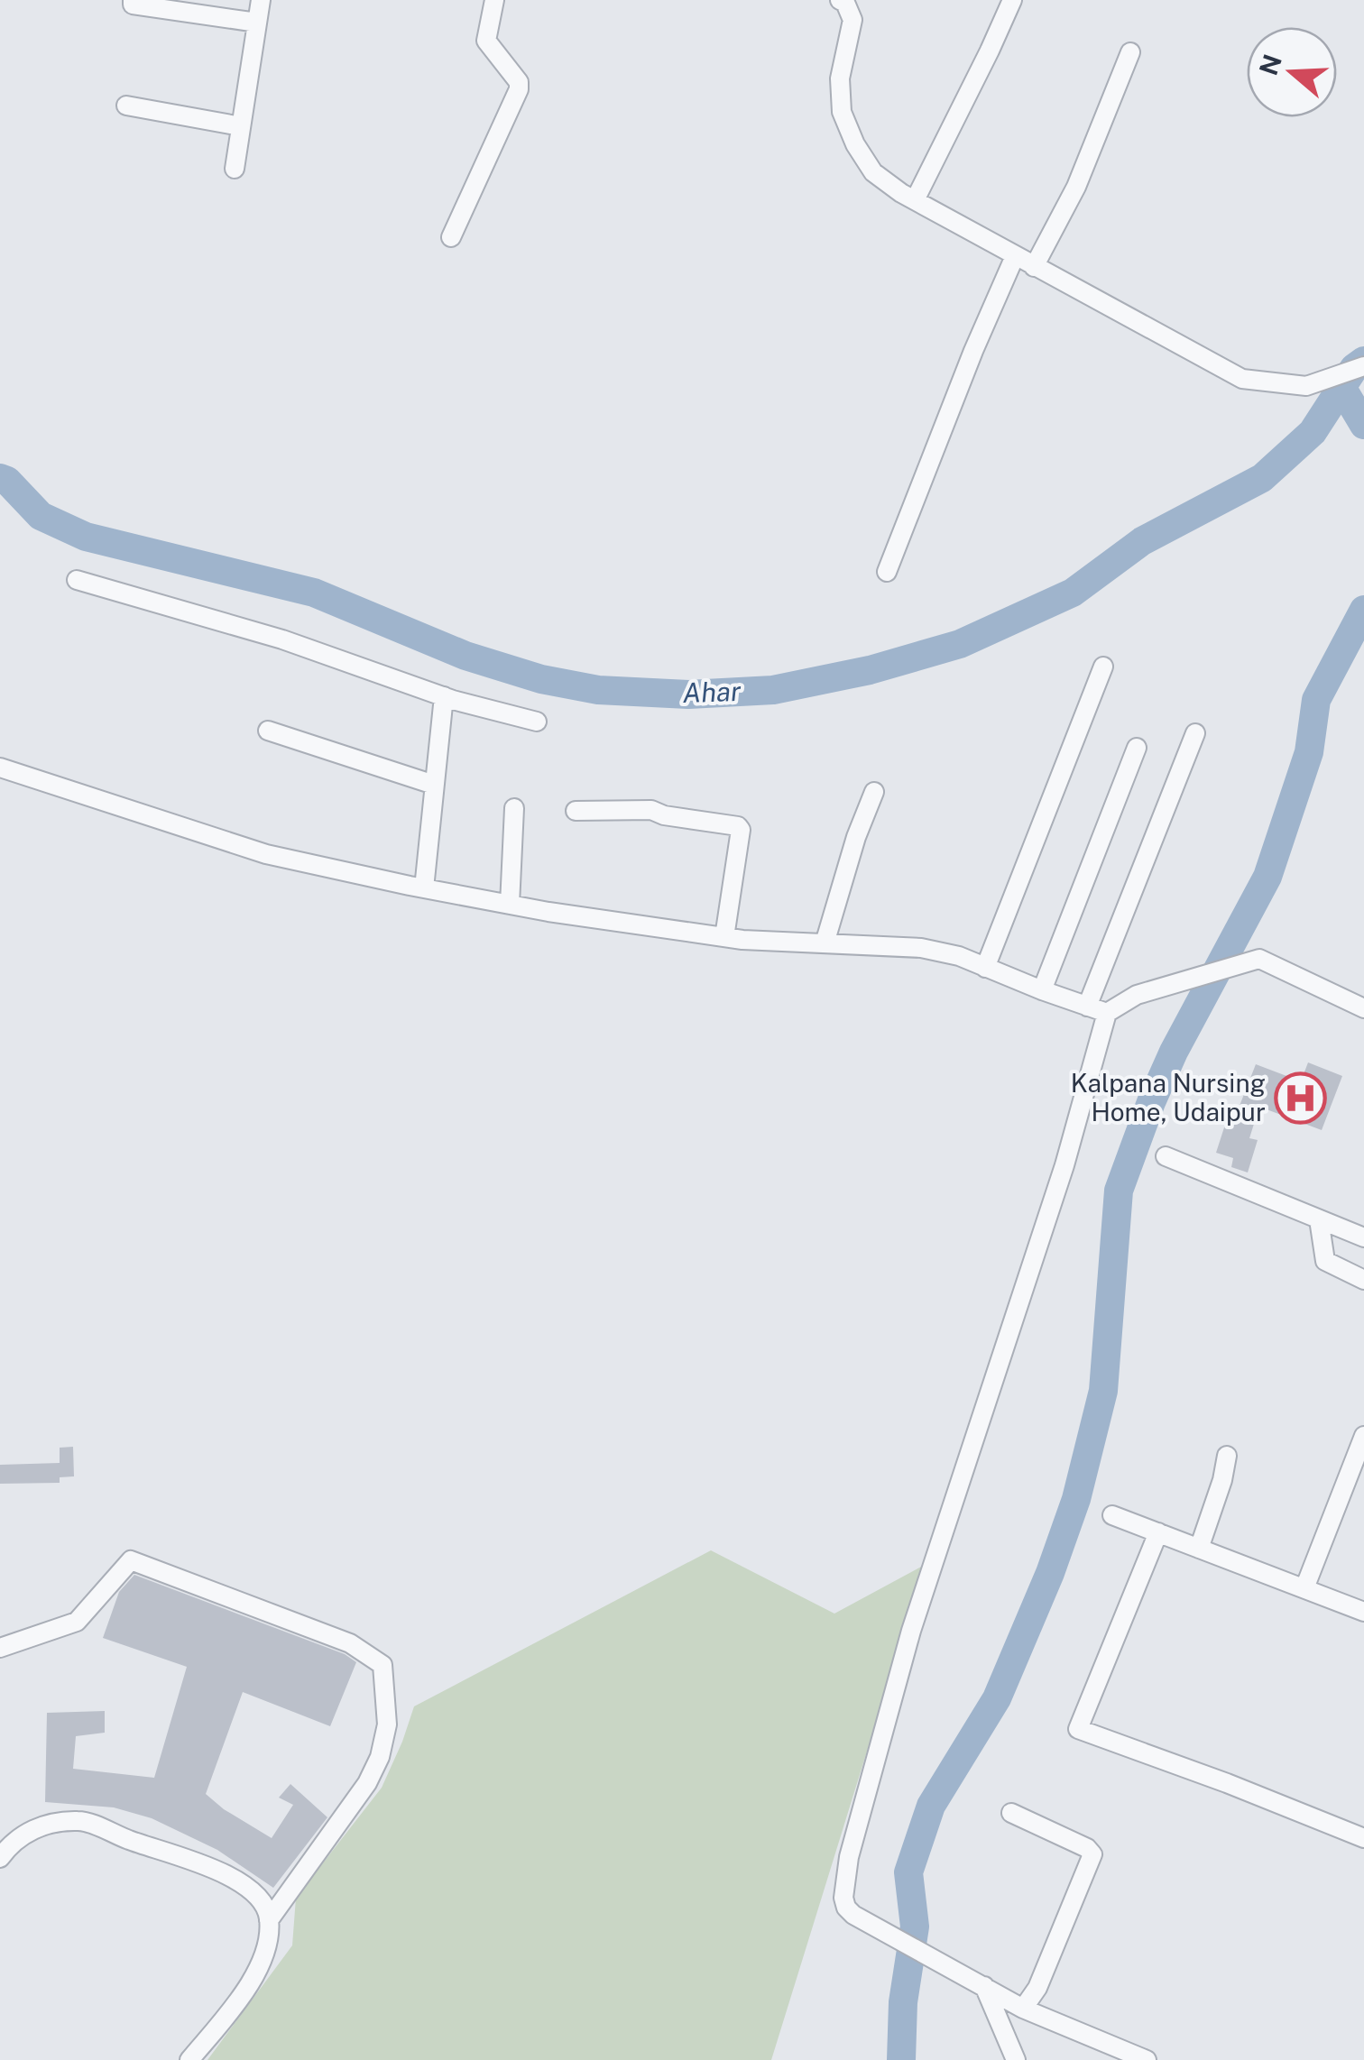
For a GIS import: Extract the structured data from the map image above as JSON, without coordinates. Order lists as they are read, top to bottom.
{
  "water": ["Ahar"],
  "places": {
    "hospital": ["Kalpana Nursing Home, Udaipur"]
  },
  "north": "left"
}
